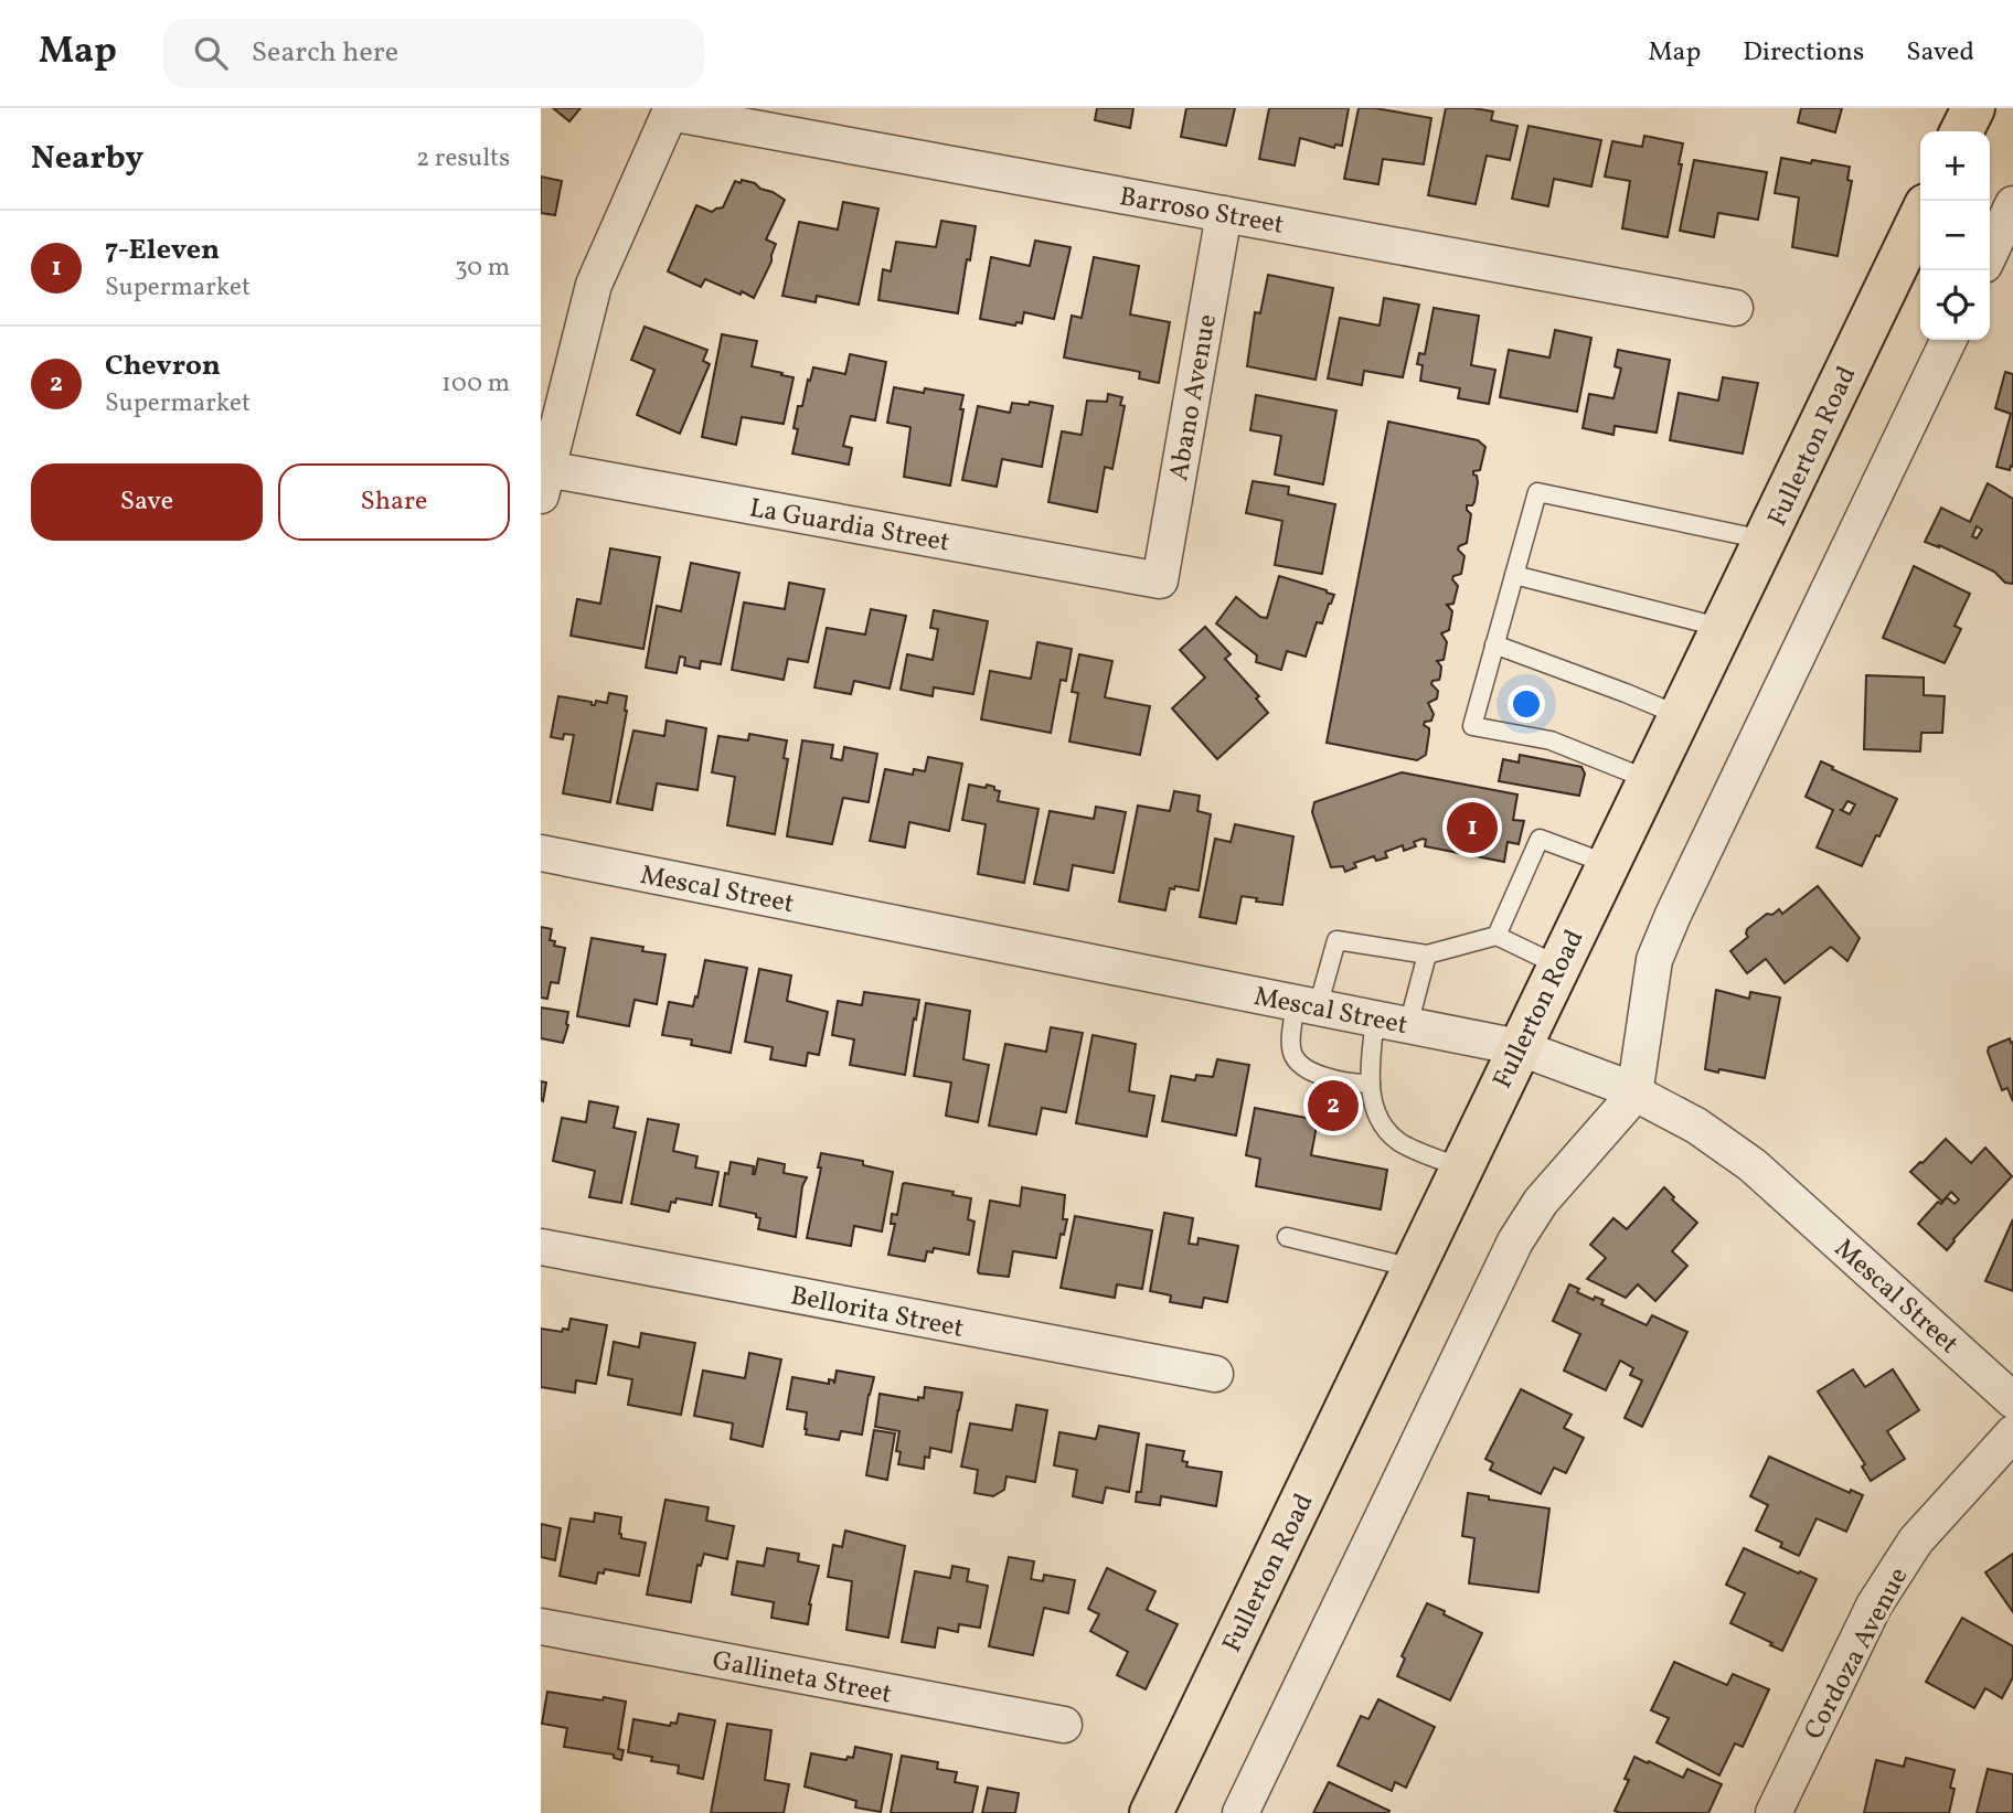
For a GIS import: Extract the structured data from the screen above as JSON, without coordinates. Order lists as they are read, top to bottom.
{
  "streets": {
    "main road": ["Fullerton Road"],
    "street": [
      "Barroso Street",
      "Abano Avenue",
      "La Guardia Street",
      "Mescal Street",
      "Bellorita Street",
      "Cordoza Avenue",
      "Gallineta Street"
    ]
  },
  "crossings": [
    ["Barroso Street", "Abano Avenue"],
    ["Barroso Street", "La Guardia Street"],
    ["Abano Avenue", "La Guardia Street"],
    ["Fullerton Road", "Mescal Street"]
  ],
  "page": {
    "header": "Map",
    "search": "Search here",
    "nav": ["Map", "Directions", "Saved"],
    "heading": ["Nearby", "2 results"],
    "map_buttons": ["+", "−"],
    "list": [
      {
        "mark": "1",
        "name": "7-Eleven",
        "note": "Supermarket",
        "value": "30 m"
      },
      {
        "mark": "2",
        "name": "Chevron",
        "note": "Supermarket",
        "value": "100 m"
      }
    ],
    "buttons": ["Save", "Share"],
    "pins": ["1", "2"]
  }
}
